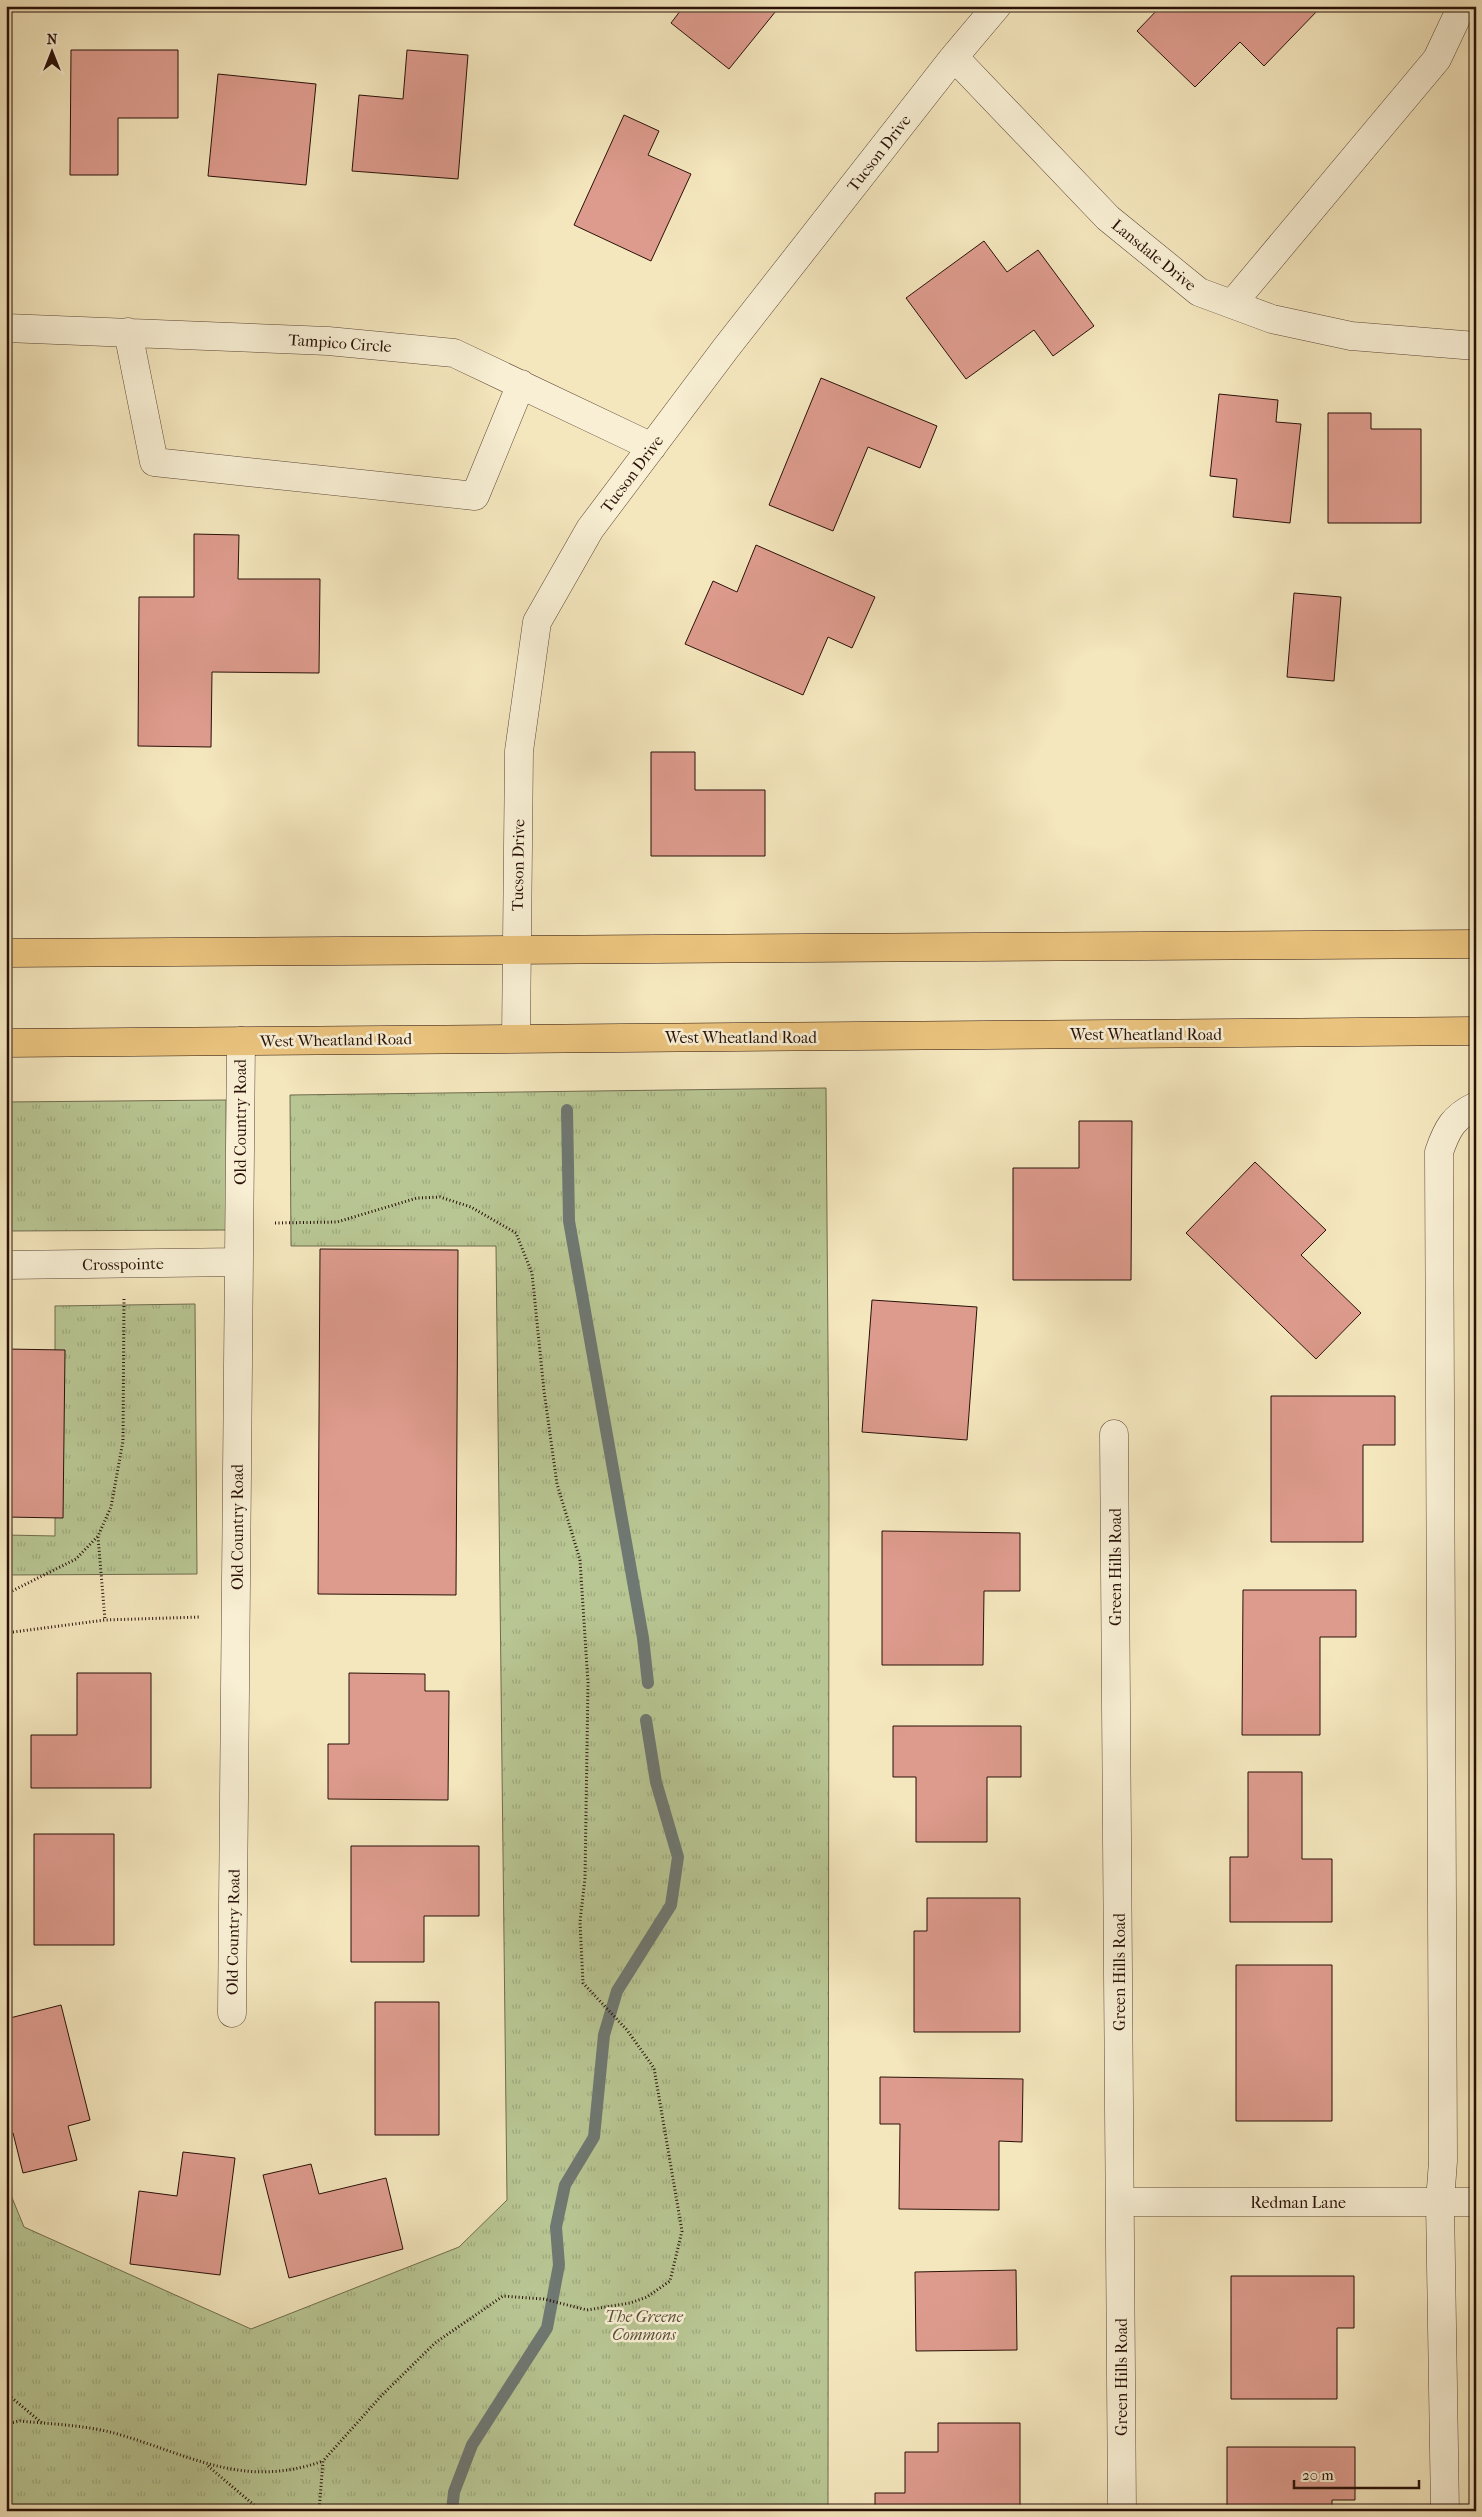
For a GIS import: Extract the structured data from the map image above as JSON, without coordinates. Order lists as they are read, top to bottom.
{
  "streets": {
    "main road": ["West Wheatland Road"],
    "street": [
      "Tucson Drive",
      "Lansdale Drive",
      "Tampico Circle",
      "Old Country Road",
      "Crosspointe",
      "Green Hills Road",
      "Redman Lane"
    ]
  },
  "crossings": [
    ["Tucson Drive", "Lansdale Drive"],
    ["Tucson Drive", "Tampico Circle"],
    ["Tucson Drive", "West Wheatland Road"],
    ["West Wheatland Road", "Old Country Road"],
    ["Old Country Road", "Crosspointe"],
    ["Green Hills Road", "Redman Lane"]
  ],
  "parks": ["The Greene Commons"],
  "scale_bar": "20 m",
  "north": "top"
}
